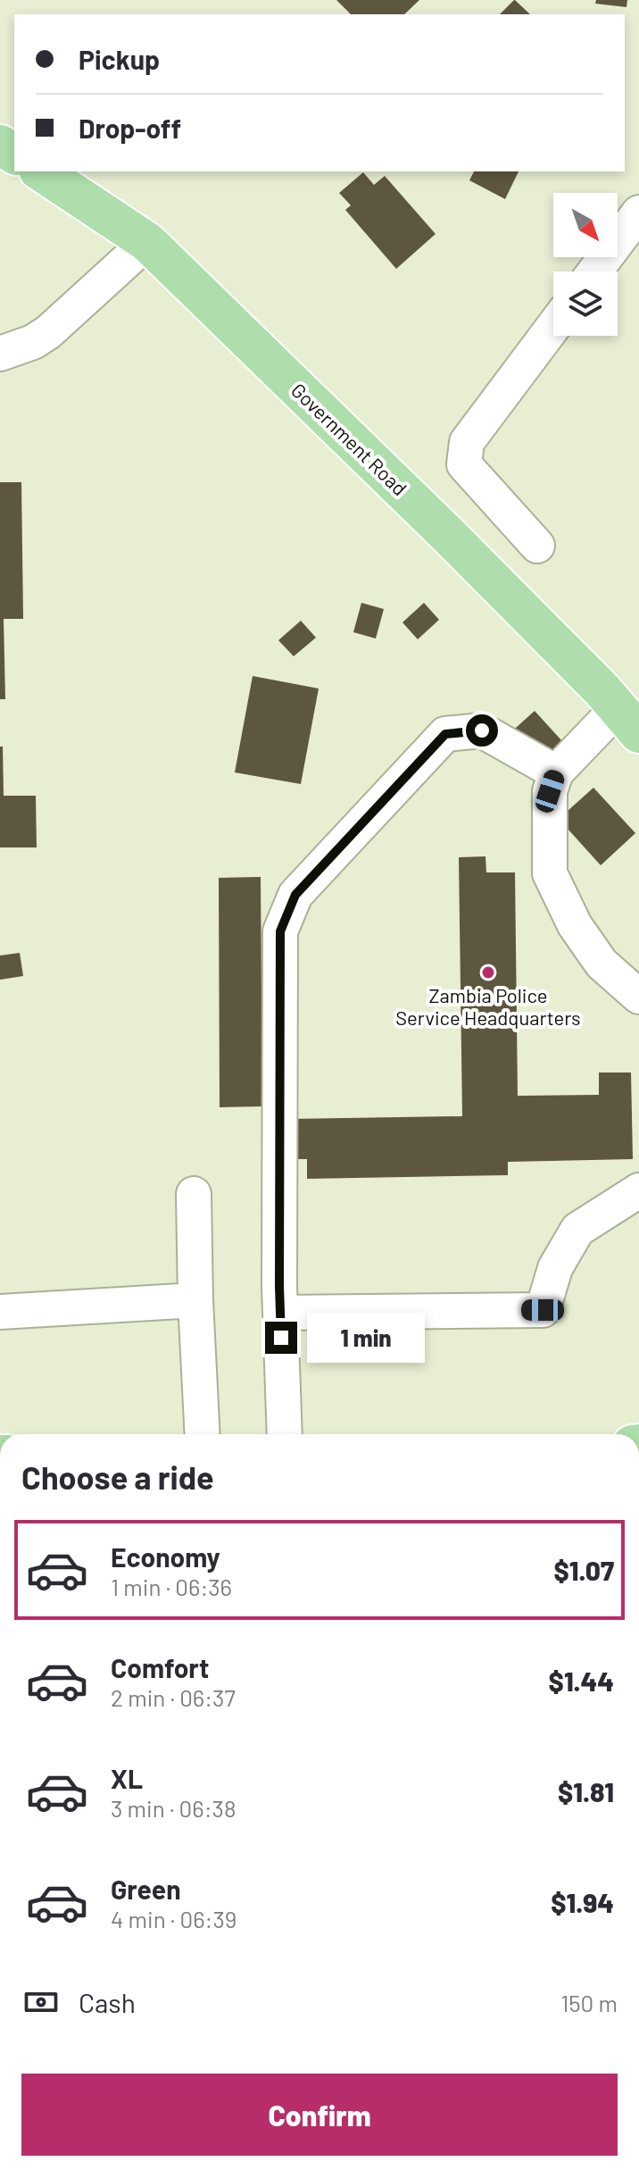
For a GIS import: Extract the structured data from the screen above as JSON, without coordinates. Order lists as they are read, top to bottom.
{
  "streets": {
    "main road": ["Government Road"]
  },
  "places": ["Zambia Police Service Headquarters"],
  "north": "bottom right",
  "page": {
    "banner": ["Pickup", "Drop-off"],
    "bubble": "1 min",
    "heading": "Choose a ride",
    "list": [
      {
        "name": "Economy",
        "note": "1 min · 06:36",
        "value": "$1.07"
      },
      {
        "name": "Comfort",
        "note": "2 min · 06:37",
        "value": "$1.44"
      },
      {
        "name": "XL",
        "note": "3 min · 06:38",
        "value": "$1.81"
      },
      {
        "name": "Green",
        "note": "4 min · 06:39",
        "value": "$1.94"
      }
    ],
    "pay": ["Cash", "150 m"],
    "buttons": "Confirm"
  }
}
